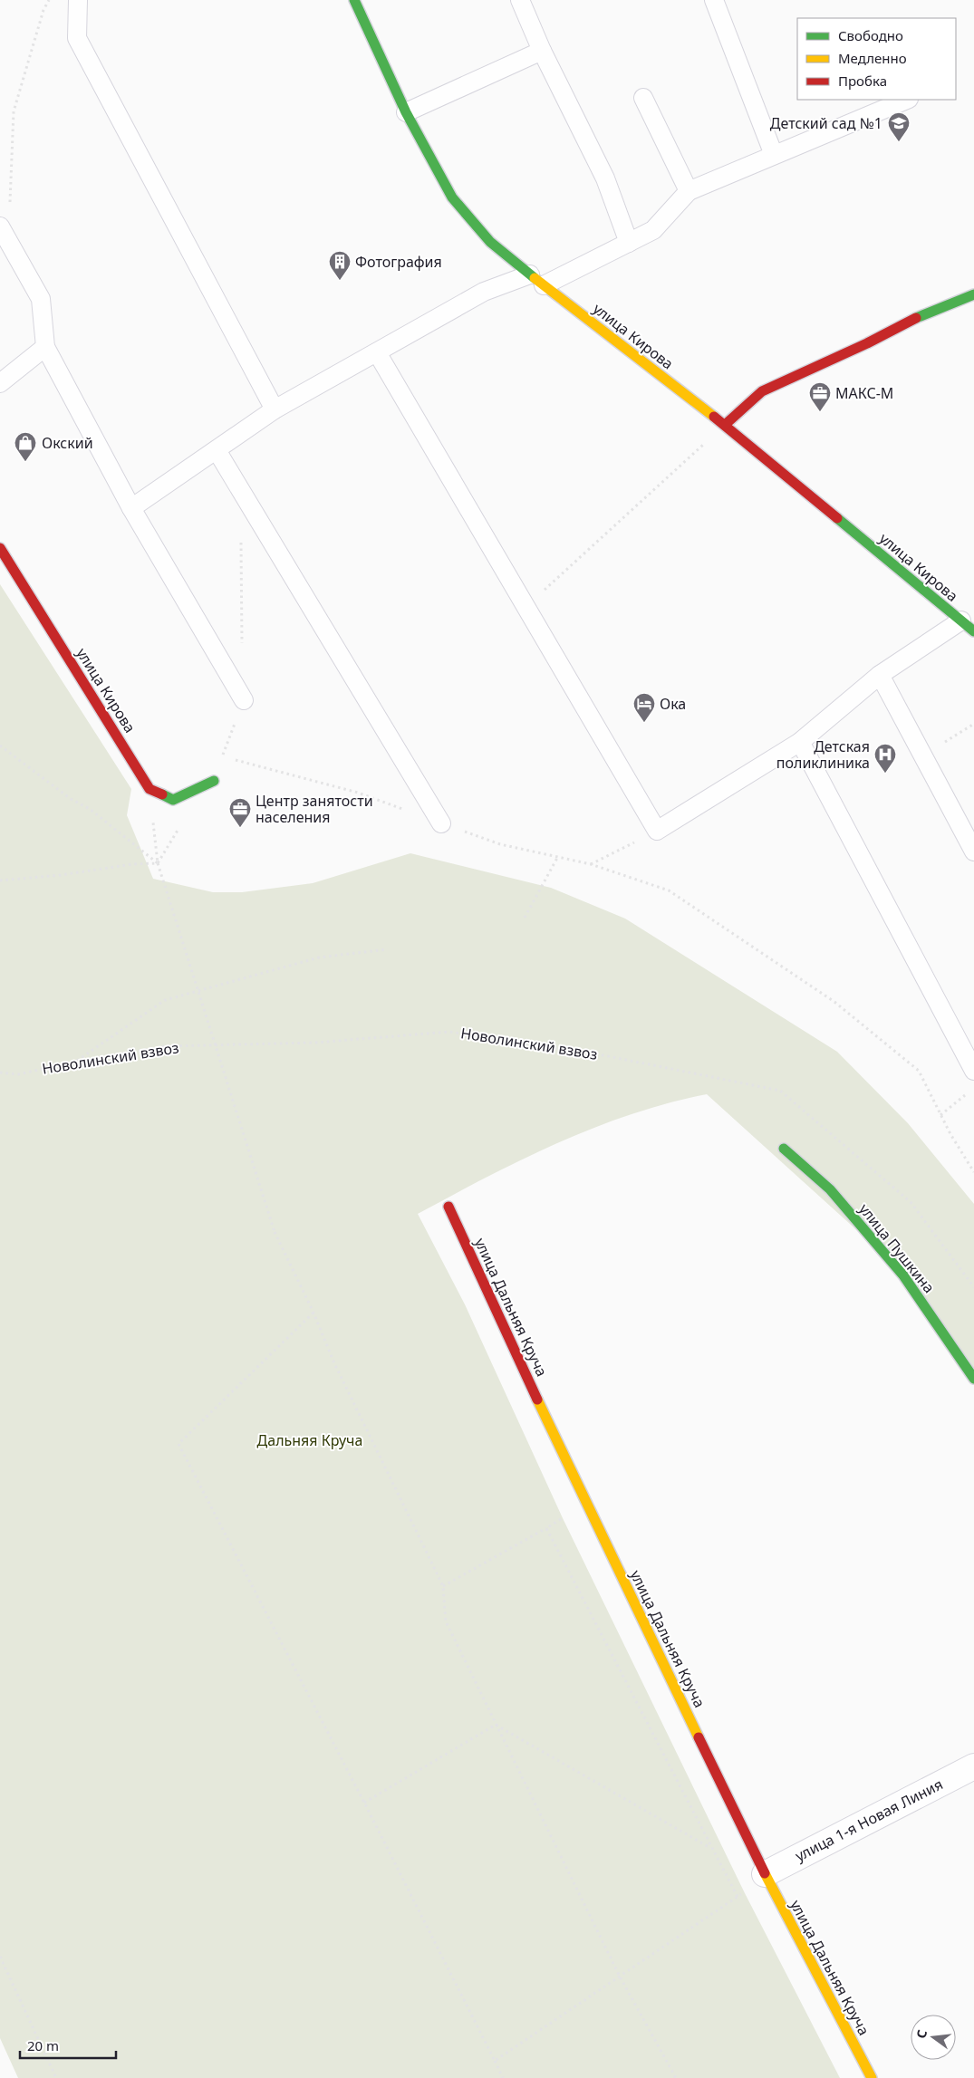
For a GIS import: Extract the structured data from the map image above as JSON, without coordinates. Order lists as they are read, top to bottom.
{
  "streets": {
    "street": [
      "улица Кирова",
      "улица Пушкина",
      "улица Дальняя Круча",
      "улица 1-я Новая Линия"
    ],
    "path": ["Новолинский взвоз"]
  },
  "crossings": [
    ["улица Дальняя Круча", "улица 1-я Новая Линия"]
  ],
  "parks": ["Дальняя Круча"],
  "places": {
    "school or university": ["Детский сад №1"],
    "building": ["Фотография"],
    "office": ["МАКС-М", "Центр занятости населения"],
    "shop": ["Окский"],
    "hotel": ["Ока"],
    "hospital": ["Детская поликлиника"]
  },
  "legend": ["Свободно", "Медленно", "Пробка"],
  "scale_bar": "20 m",
  "north": "left"
}
